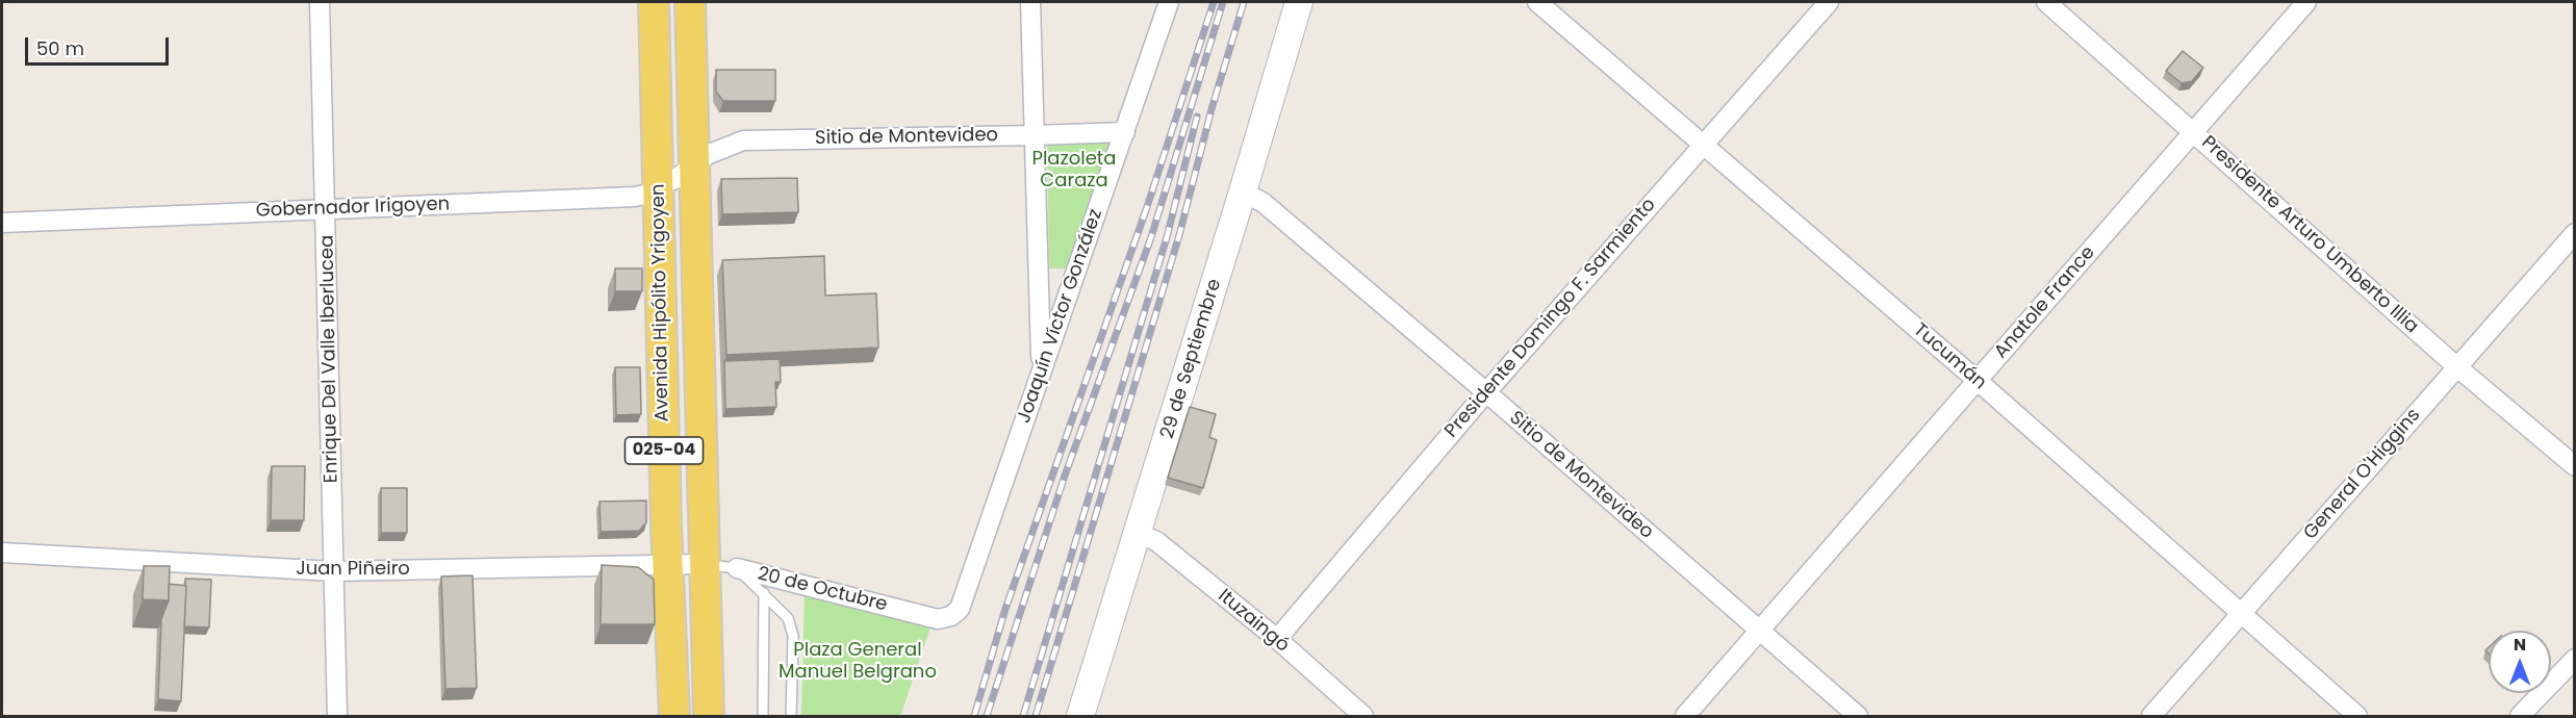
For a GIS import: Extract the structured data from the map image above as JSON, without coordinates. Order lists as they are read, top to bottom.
{
  "streets": {
    "main road": ["Avenida Hipólito Yrigoyen", "025-04"],
    "street": [
      "Sitio de Montevideo",
      "Gobernador Irigoyen",
      "Presidente Arturo Umberto Illia",
      "Anatole France",
      "Joaquín Víctor González",
      "Presidente Domingo F. Sarmiento",
      "Tucumán",
      "Enrique Del Valle Iberlucea",
      "29 de Septiembre",
      "General O'Higgins",
      "Juan Piñeiro",
      "20 de Octubre",
      "Ituzaingó"
    ]
  },
  "crossings": [
    ["Sitio de Montevideo", "Gobernador Irigoyen"],
    ["Sitio de Montevideo", "Avenida Hipólito Yrigoyen"],
    ["Sitio de Montevideo", "Anatole France"],
    ["Sitio de Montevideo", "Joaquín Víctor González"],
    ["Sitio de Montevideo", "Presidente Domingo F. Sarmiento"],
    ["Sitio de Montevideo", "29 de Septiembre"],
    ["Gobernador Irigoyen", "Avenida Hipólito Yrigoyen"],
    ["Gobernador Irigoyen", "Enrique Del Valle Iberlucea"],
    ["Presidente Arturo Umberto Illia", "Anatole France"],
    ["Presidente Arturo Umberto Illia", "General O'Higgins"],
    ["Avenida Hipólito Yrigoyen", "Juan Piñeiro"],
    ["Avenida Hipólito Yrigoyen", "20 de Octubre"],
    ["Anatole France", "Tucumán"],
    ["Joaquín Víctor González", "20 de Octubre"],
    ["Presidente Domingo F. Sarmiento", "Tucumán"],
    ["Presidente Domingo F. Sarmiento", "Ituzaingó"],
    ["Tucumán", "General O'Higgins"],
    ["Enrique Del Valle Iberlucea", "Juan Piñeiro"],
    ["29 de Septiembre", "Ituzaingó"],
    ["Juan Piñeiro", "20 de Octubre"]
  ],
  "parks": ["Plazoleta Caraza", "Plaza General Manuel Belgrano"],
  "scale_bar": "50 m",
  "north": "top"
}
